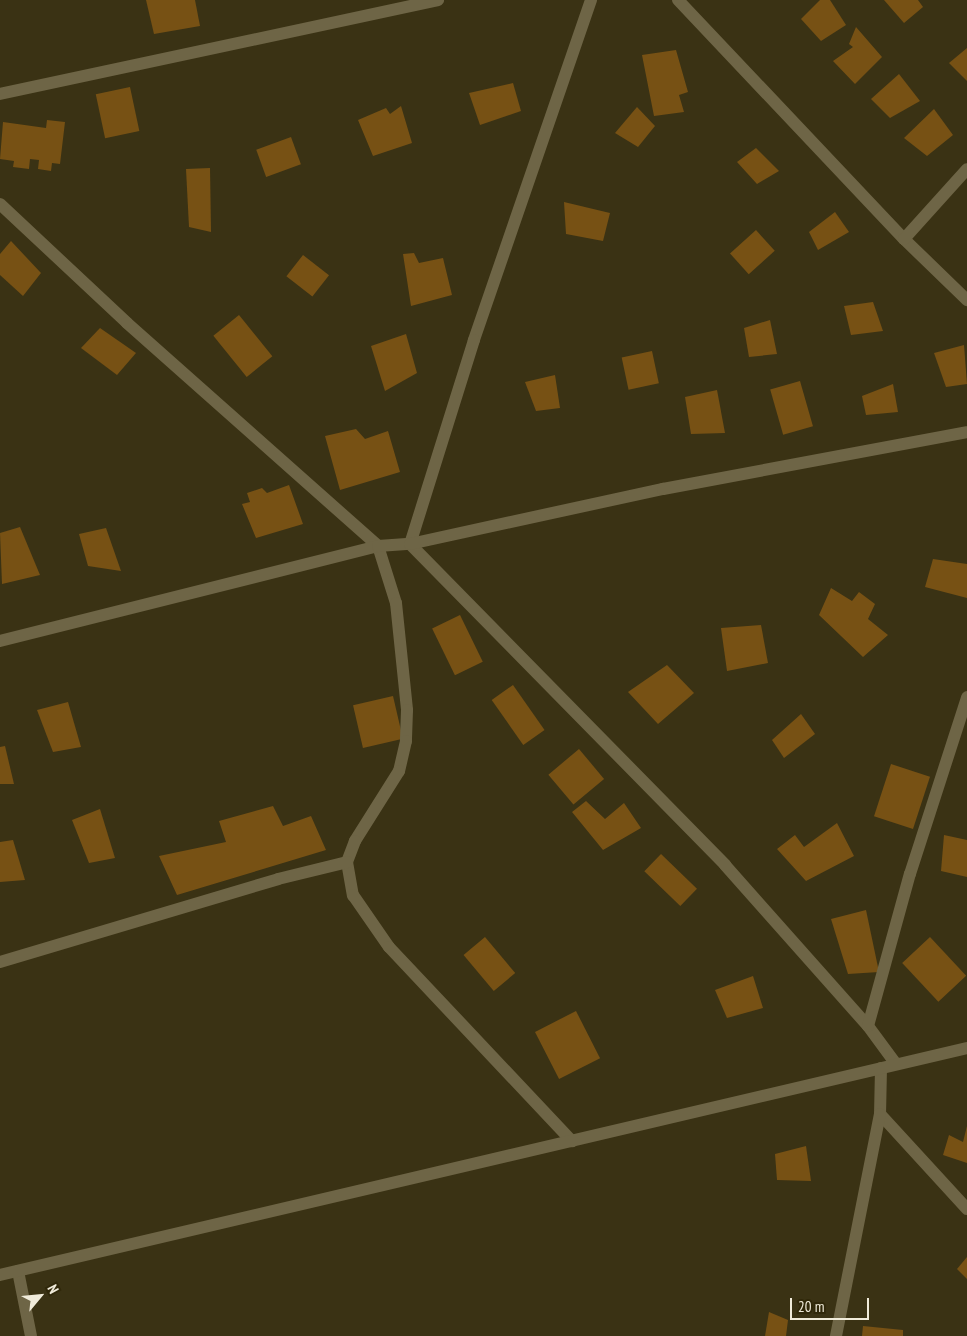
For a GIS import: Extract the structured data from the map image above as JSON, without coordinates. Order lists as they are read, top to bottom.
{
  "scale_bar": "20 m",
  "north": "top right"
}
